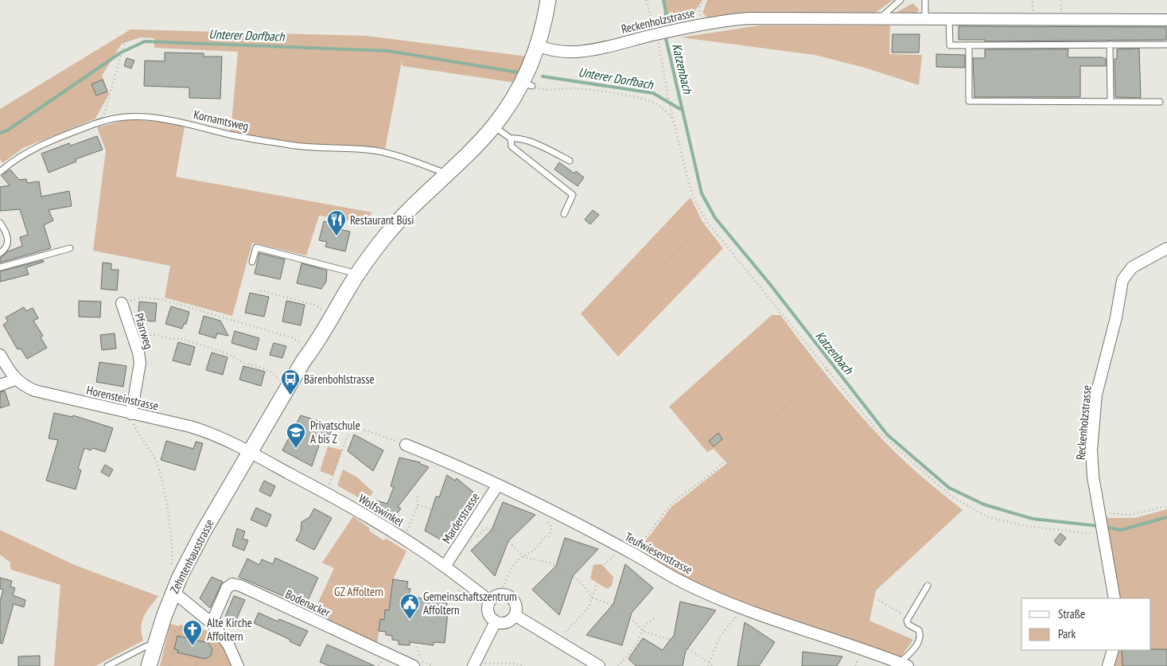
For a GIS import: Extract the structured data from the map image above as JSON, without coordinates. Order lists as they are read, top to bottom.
{
  "streets": {
    "street": [
      "Reckenholzstrasse",
      "Pfarrweg",
      "Horensteinstrasse",
      "Wolfswinkel",
      "Marderstrasse",
      "Teufwiesenstrasse",
      "Zehntenhausstrasse",
      "Bodenacker"
    ],
    "lane": ["Kornamtsweg"]
  },
  "crossings": [
    ["Pfarrweg", "Horensteinstrasse"],
    ["Horensteinstrasse", "Wolfswinkel"],
    ["Horensteinstrasse", "Zehntenhausstrasse"],
    ["Wolfswinkel", "Marderstrasse"],
    ["Wolfswinkel", "Zehntenhausstrasse"],
    ["Marderstrasse", "Teufwiesenstrasse"]
  ],
  "water": ["Unterer Dorfbach", "Katzenbach"],
  "parks": ["GZ Affoltern"],
  "places": {
    "restaurant": ["Restaurant Büsi"],
    "bus stop": ["Bärenbohlstrasse"],
    "school or university": ["Privatschule A bis Z"],
    "public building": ["Gemeinschaftszentrum Affoltern"],
    "church": ["Alte Kirche Affoltern"]
  },
  "legend": ["Straße", "Park"]
}
